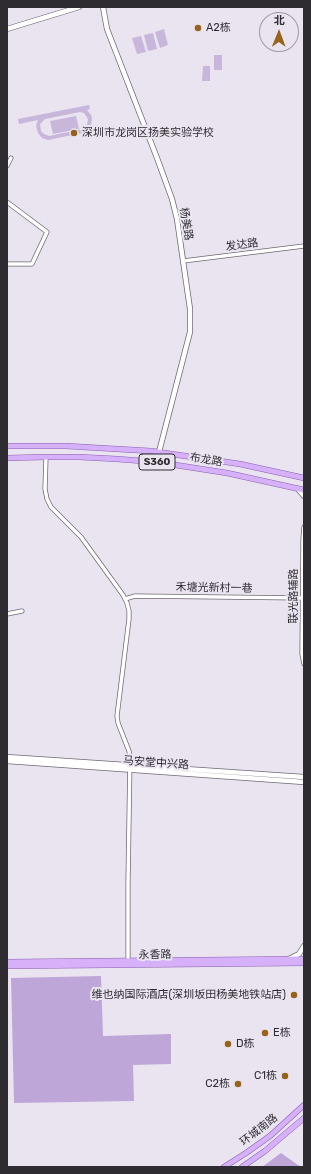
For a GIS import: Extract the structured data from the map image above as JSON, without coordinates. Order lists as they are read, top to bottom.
{
  "streets": {
    "main road": [
      "布龙路",
      "S360",
      "永香路",
      "环城南路"
    ],
    "street": [
      "杨美路",
      "发达路",
      "禾塘光新村一巷",
      "联光路辅路",
      "马安堂中兴路"
    ]
  },
  "crossings": [
    ["杨美路", "发达路"],
    ["杨美路", "布龙路"],
    ["禾塘光新村一巷", "联光路辅路"]
  ],
  "places": [
    "A2栋",
    "深圳市龙岗区扬美实验学校",
    "维也纳国际酒店(深圳坂田杨美地铁站店)",
    "E栋",
    "D栋",
    "C1栋",
    "C2栋"
  ],
  "north": "top"
}
